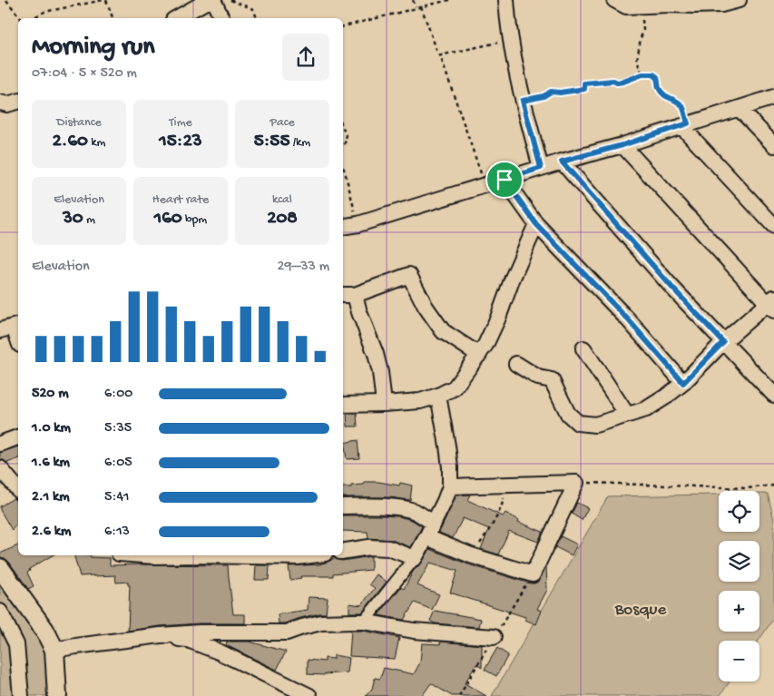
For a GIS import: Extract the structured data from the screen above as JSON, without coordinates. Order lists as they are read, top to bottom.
{
  "parks": ["Bosque"],
  "page": {
    "heading": ["Morning run", "07:04 · 5 × 520 m"],
    "stats": [
      ["Distance", "2.60 km"],
      ["Time", "15:23"],
      ["Pace", "5:55 /km"],
      ["Elevation", "30 m"],
      ["Heart rate", "160 bpm"],
      ["kcal", "208"]
    ],
    "chart": ["Elevation", "29–33 m"],
    "list": [
      {
        "name": "520 m",
        "note": "6:00"
      },
      {
        "name": "1.0 km",
        "note": "5:35"
      },
      {
        "name": "1.6 km",
        "note": "6:05"
      },
      {
        "name": "2.1 km",
        "note": "5:41"
      },
      {
        "name": "2.6 km",
        "note": "6:13"
      }
    ],
    "map_buttons": ["+", "−"]
  }
}
